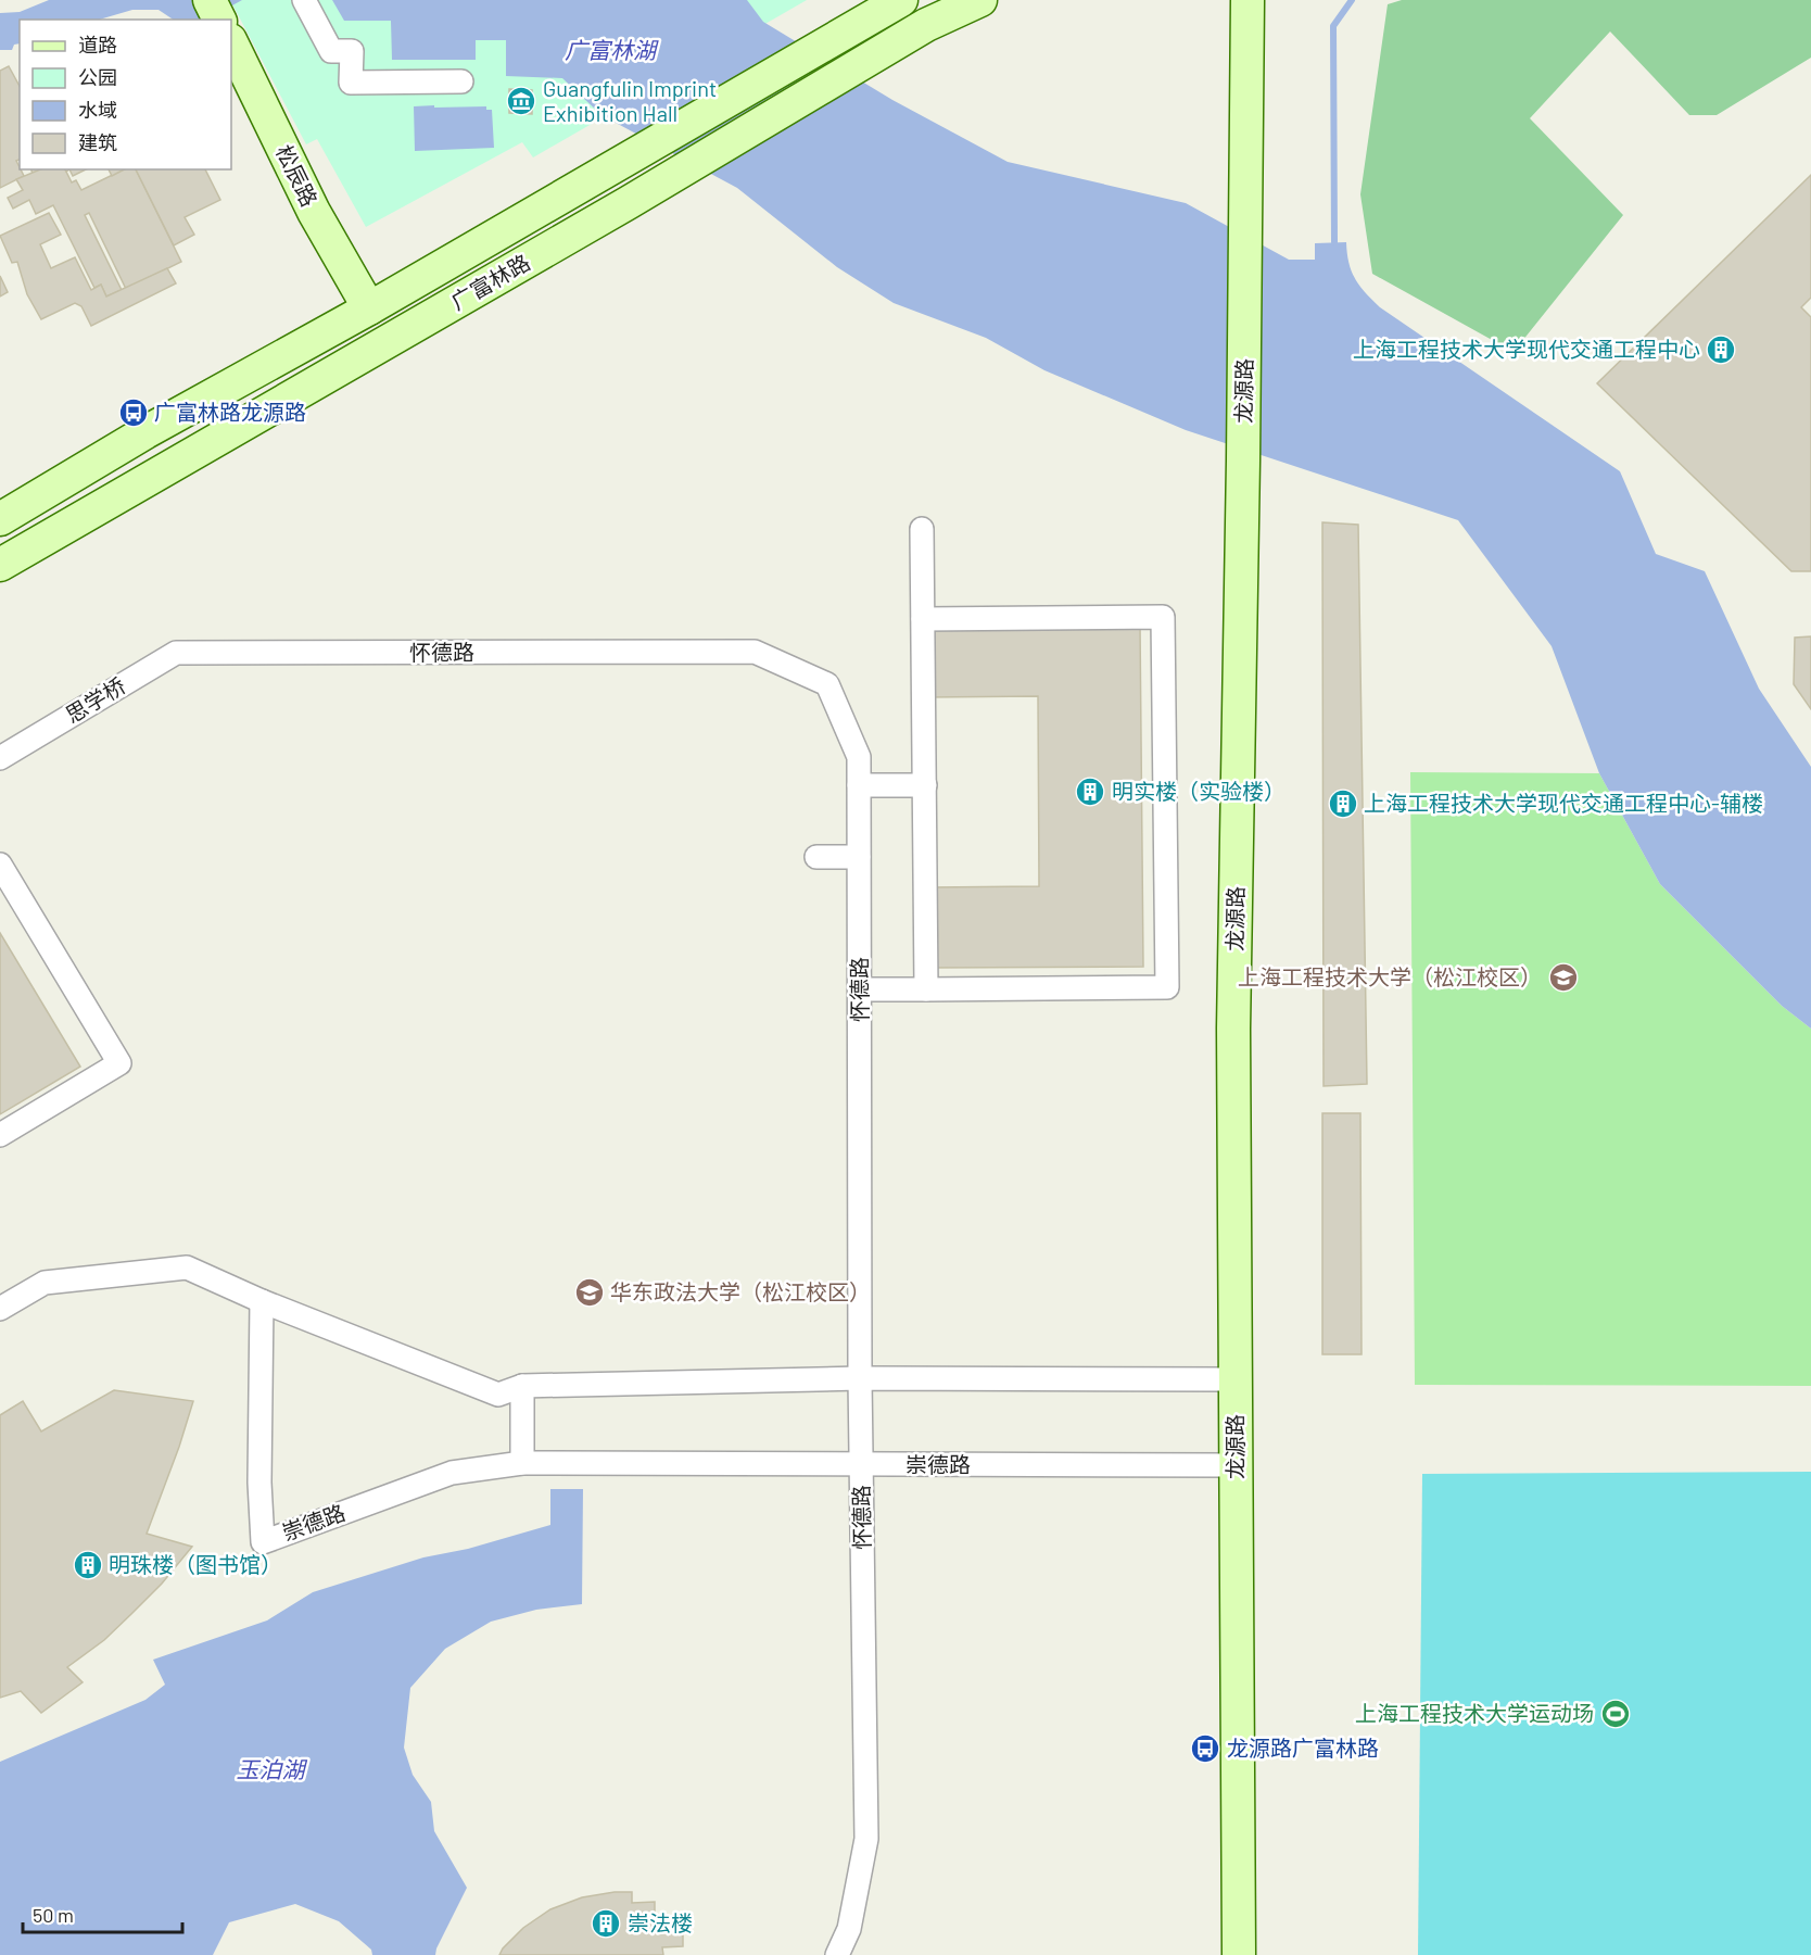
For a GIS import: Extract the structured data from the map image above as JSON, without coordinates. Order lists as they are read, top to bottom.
{
  "streets": {
    "main road": ["松辰路", "广富林路", "龙源路"],
    "street": ["怀德路", "思学桥", "崇德路"]
  },
  "crossings": [
    ["松辰路", "广富林路"],
    ["龙源路", "崇德路"],
    ["怀德路", "思学桥"],
    ["怀德路", "崇德路"]
  ],
  "water": ["广富林湖", "玉泊湖"],
  "places": {
    "museum": ["Guangfulin Imprint Exhibition Hall"],
    "building": [
      "上海工程技术大学现代交通工程中心",
      "明实楼（实验楼）",
      "上海工程技术大学现代交通工程中心-辅楼",
      "明珠楼（图书馆）",
      "崇法楼"
    ],
    "bus stop": ["广富林路龙源路", "龙源路广富林路"],
    "school or university": ["上海工程技术大学（松江校区）", "华东政法大学（松江校区）"],
    "sports": ["上海工程技术大学运动场"]
  },
  "legend": [
    "道路",
    "公园",
    "水域",
    "建筑"
  ],
  "scale_bar": "50 m"
}
